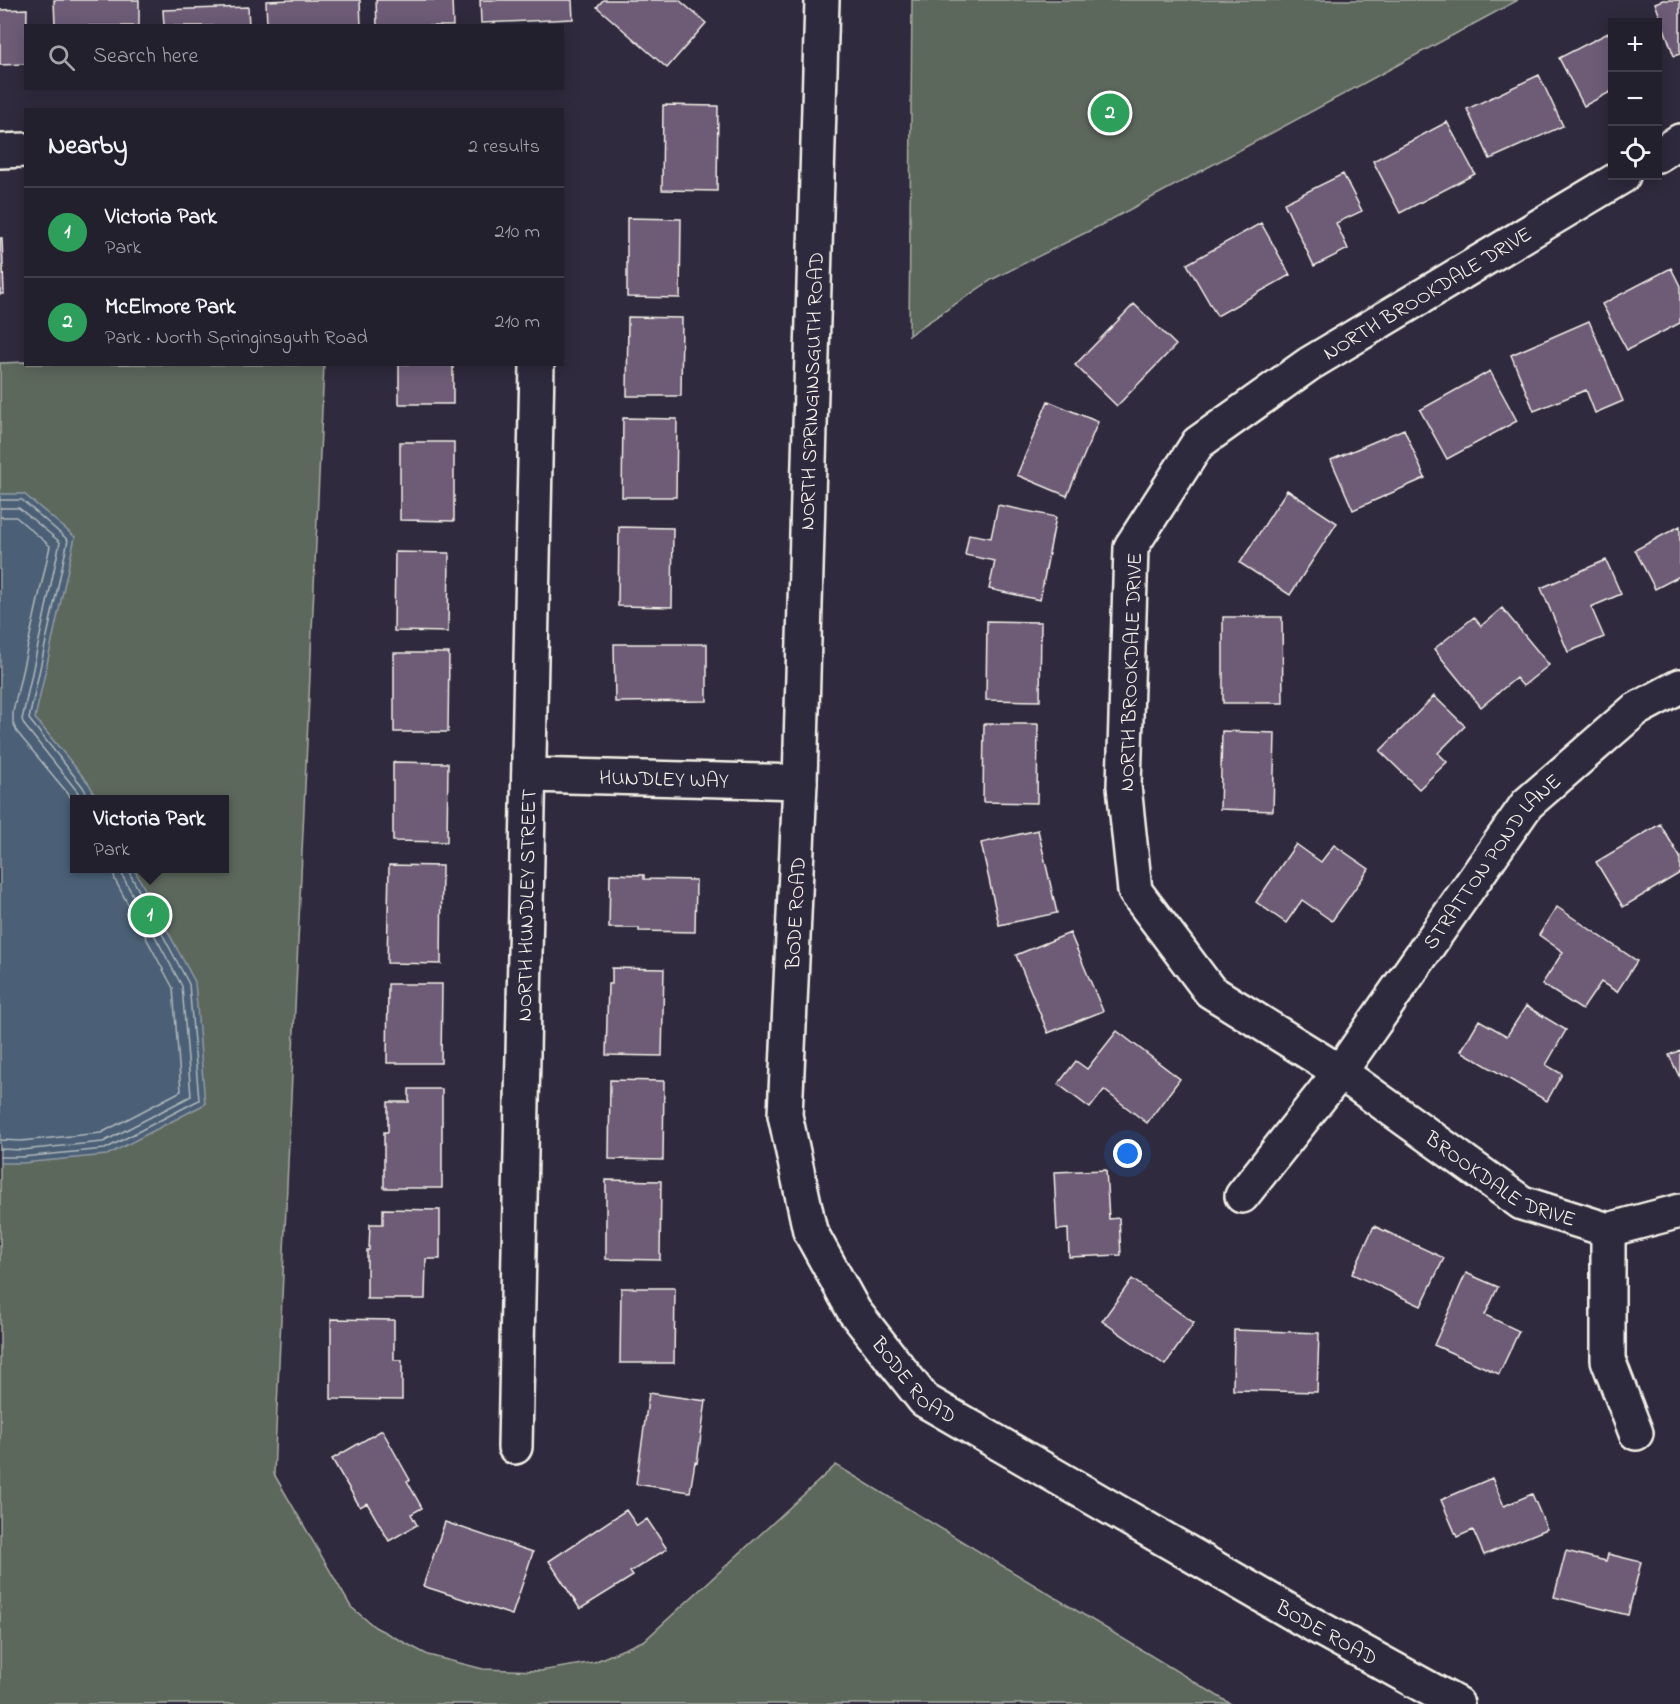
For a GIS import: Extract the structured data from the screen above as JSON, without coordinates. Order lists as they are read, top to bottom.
{
  "streets": {
    "street": [
      "NORTH BROOKDALE DRIVE",
      "NORTH SPRINGINSGUTH ROAD",
      "HUNDLEY WAY",
      "STRATTON POND LANE",
      "NORTH HUNDLEY STREET",
      "BODE ROAD",
      "BROOKDALE DRIVE"
    ]
  },
  "crossings": [
    ["NORTH BROOKDALE DRIVE", "STRATTON POND LANE"],
    ["NORTH BROOKDALE DRIVE", "BROOKDALE DRIVE"],
    ["NORTH SPRINGINSGUTH ROAD", "HUNDLEY WAY"],
    ["NORTH SPRINGINSGUTH ROAD", "BODE ROAD"],
    ["HUNDLEY WAY", "NORTH HUNDLEY STREET"],
    ["HUNDLEY WAY", "BODE ROAD"],
    ["STRATTON POND LANE", "BROOKDALE DRIVE"]
  ],
  "page": {
    "map_buttons": ["+", "−"],
    "search": "Search here",
    "pins": ["2", "1"],
    "heading": ["Nearby", "2 results"],
    "list": [
      {
        "mark": "1",
        "name": "Victoria Park",
        "note": "Park",
        "value": "210 m"
      },
      {
        "mark": "2",
        "name": "McElmore Park",
        "note": "Park · North Springinsguth Road",
        "value": "210 m"
      }
    ],
    "popup": ["Victoria Park", "Park"]
  }
}
